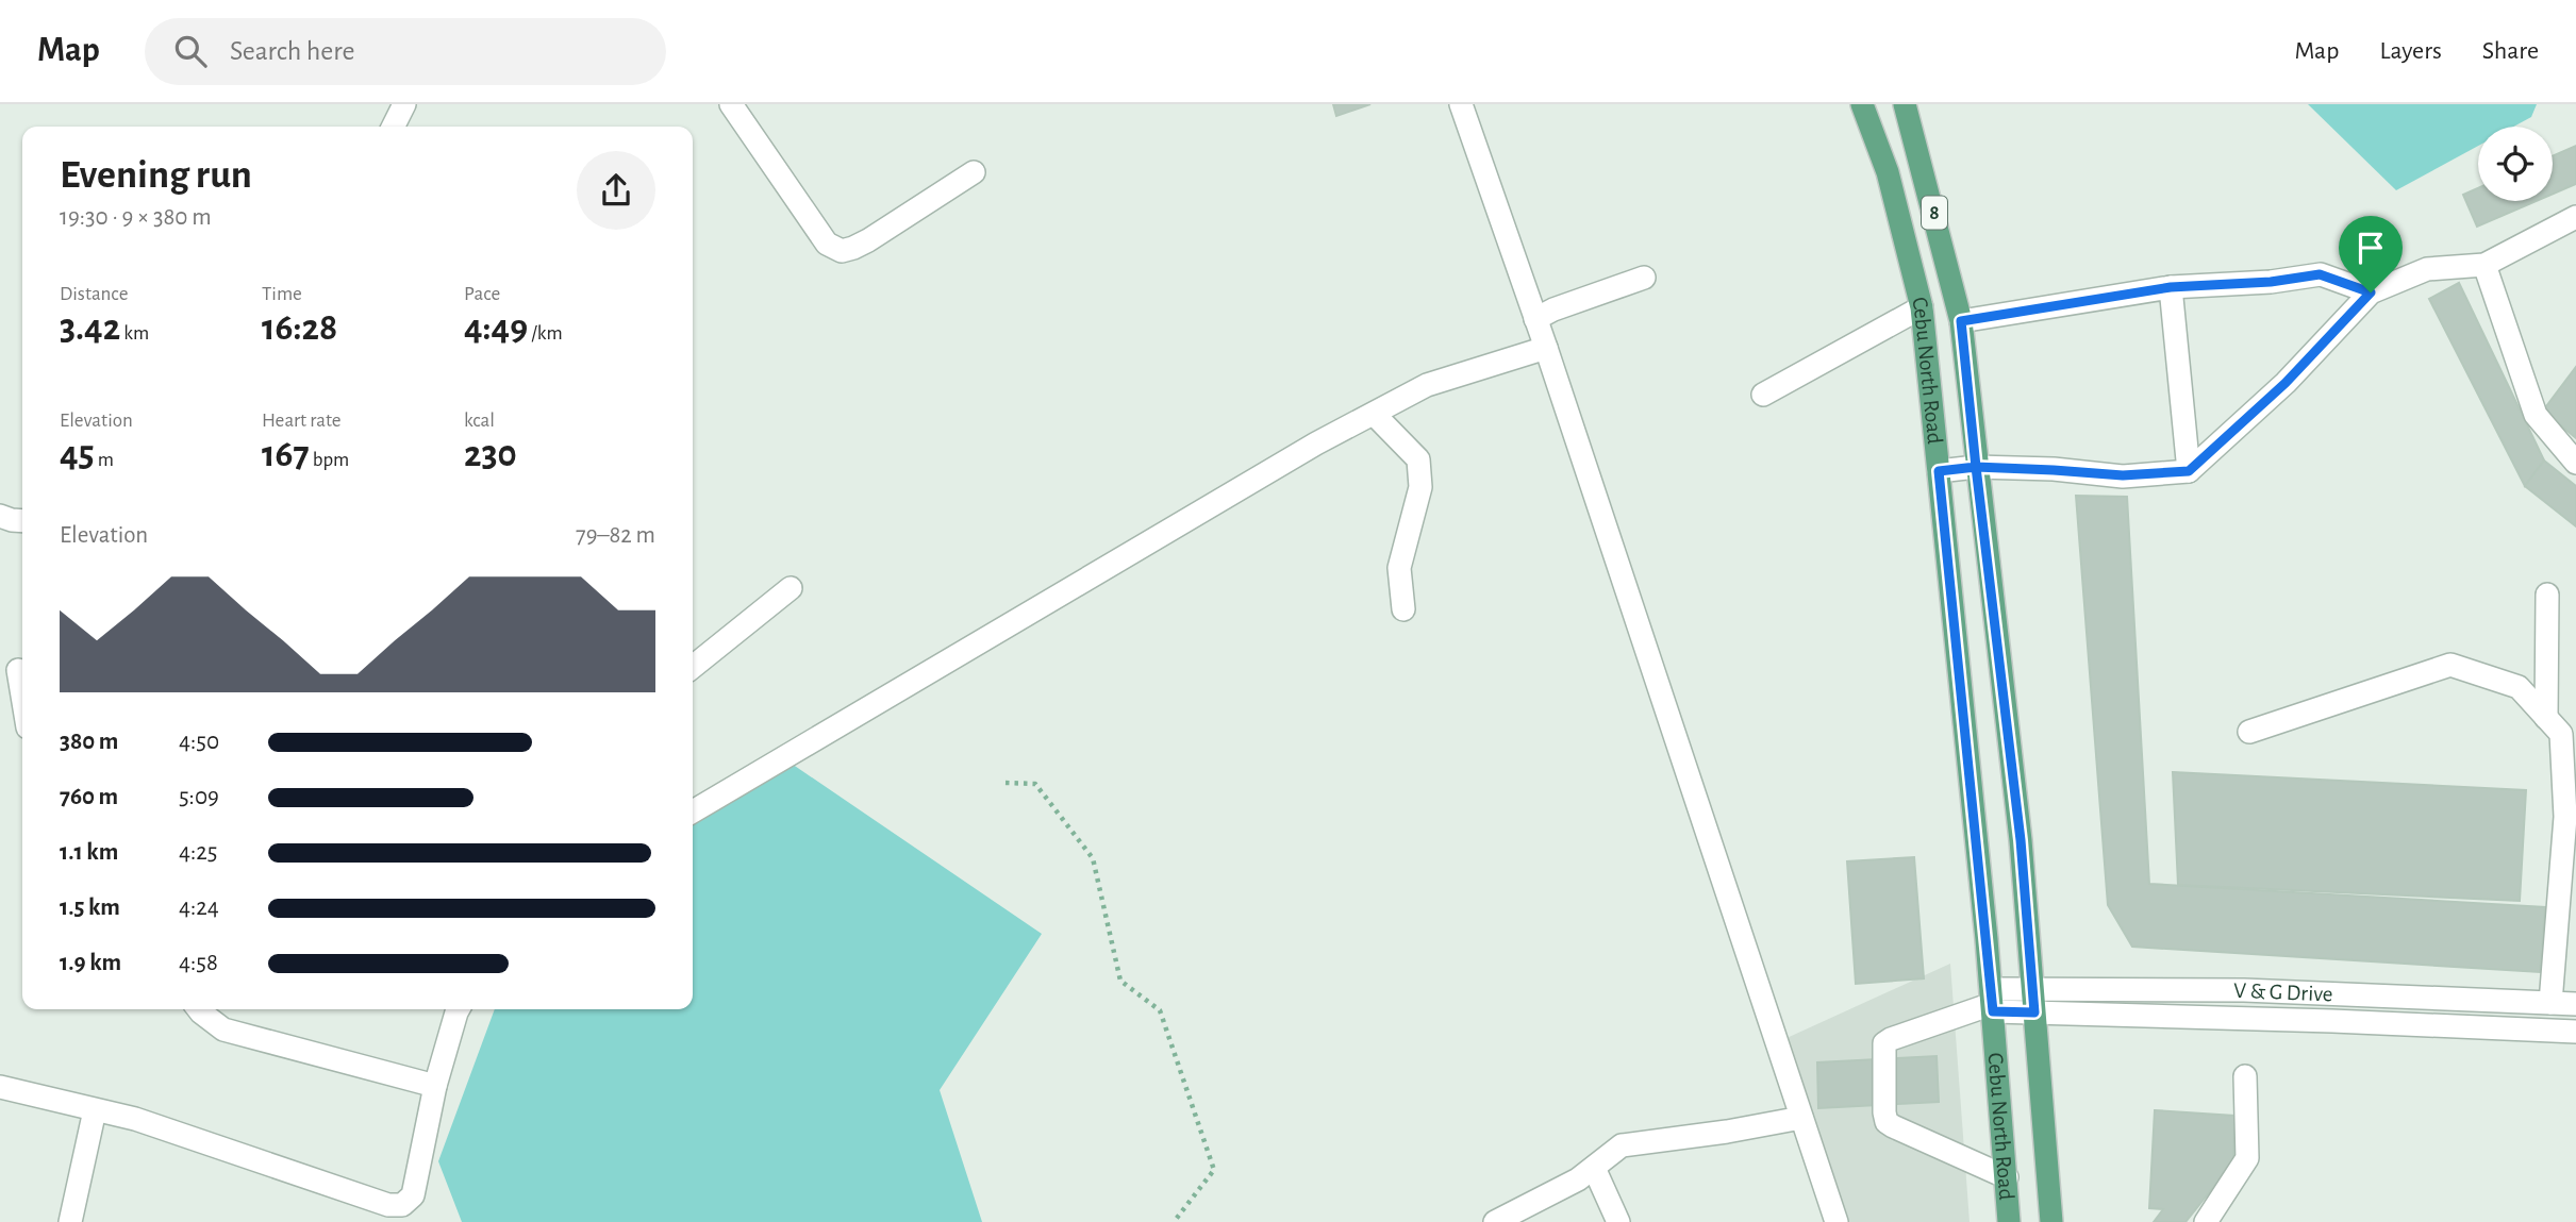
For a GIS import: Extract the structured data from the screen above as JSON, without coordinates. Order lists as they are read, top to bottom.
{
  "streets": {
    "main road": ["8", "Cebu North Road"],
    "street": ["V & G Drive"]
  },
  "crossings": [
    ["Cebu North Road", "V & G Drive"]
  ],
  "page": {
    "header": "Map",
    "search": "Search here",
    "nav": ["Map", "Layers", "Share"],
    "heading": ["Evening run", "19:30 · 9 × 380 m"],
    "stats": [
      ["Distance", "3.42 km"],
      ["Time", "16:28"],
      ["Pace", "4:49 /km"],
      ["Elevation", "45 m"],
      ["Heart rate", "167 bpm"],
      ["kcal", "230"]
    ],
    "chart": ["Elevation", "79–82 m"],
    "list": [
      {
        "name": "380 m",
        "note": "4:50"
      },
      {
        "name": "760 m",
        "note": "5:09"
      },
      {
        "name": "1.1 km",
        "note": "4:25"
      },
      {
        "name": "1.5 km",
        "note": "4:24"
      },
      {
        "name": "1.9 km",
        "note": "4:58"
      }
    ]
  }
}
